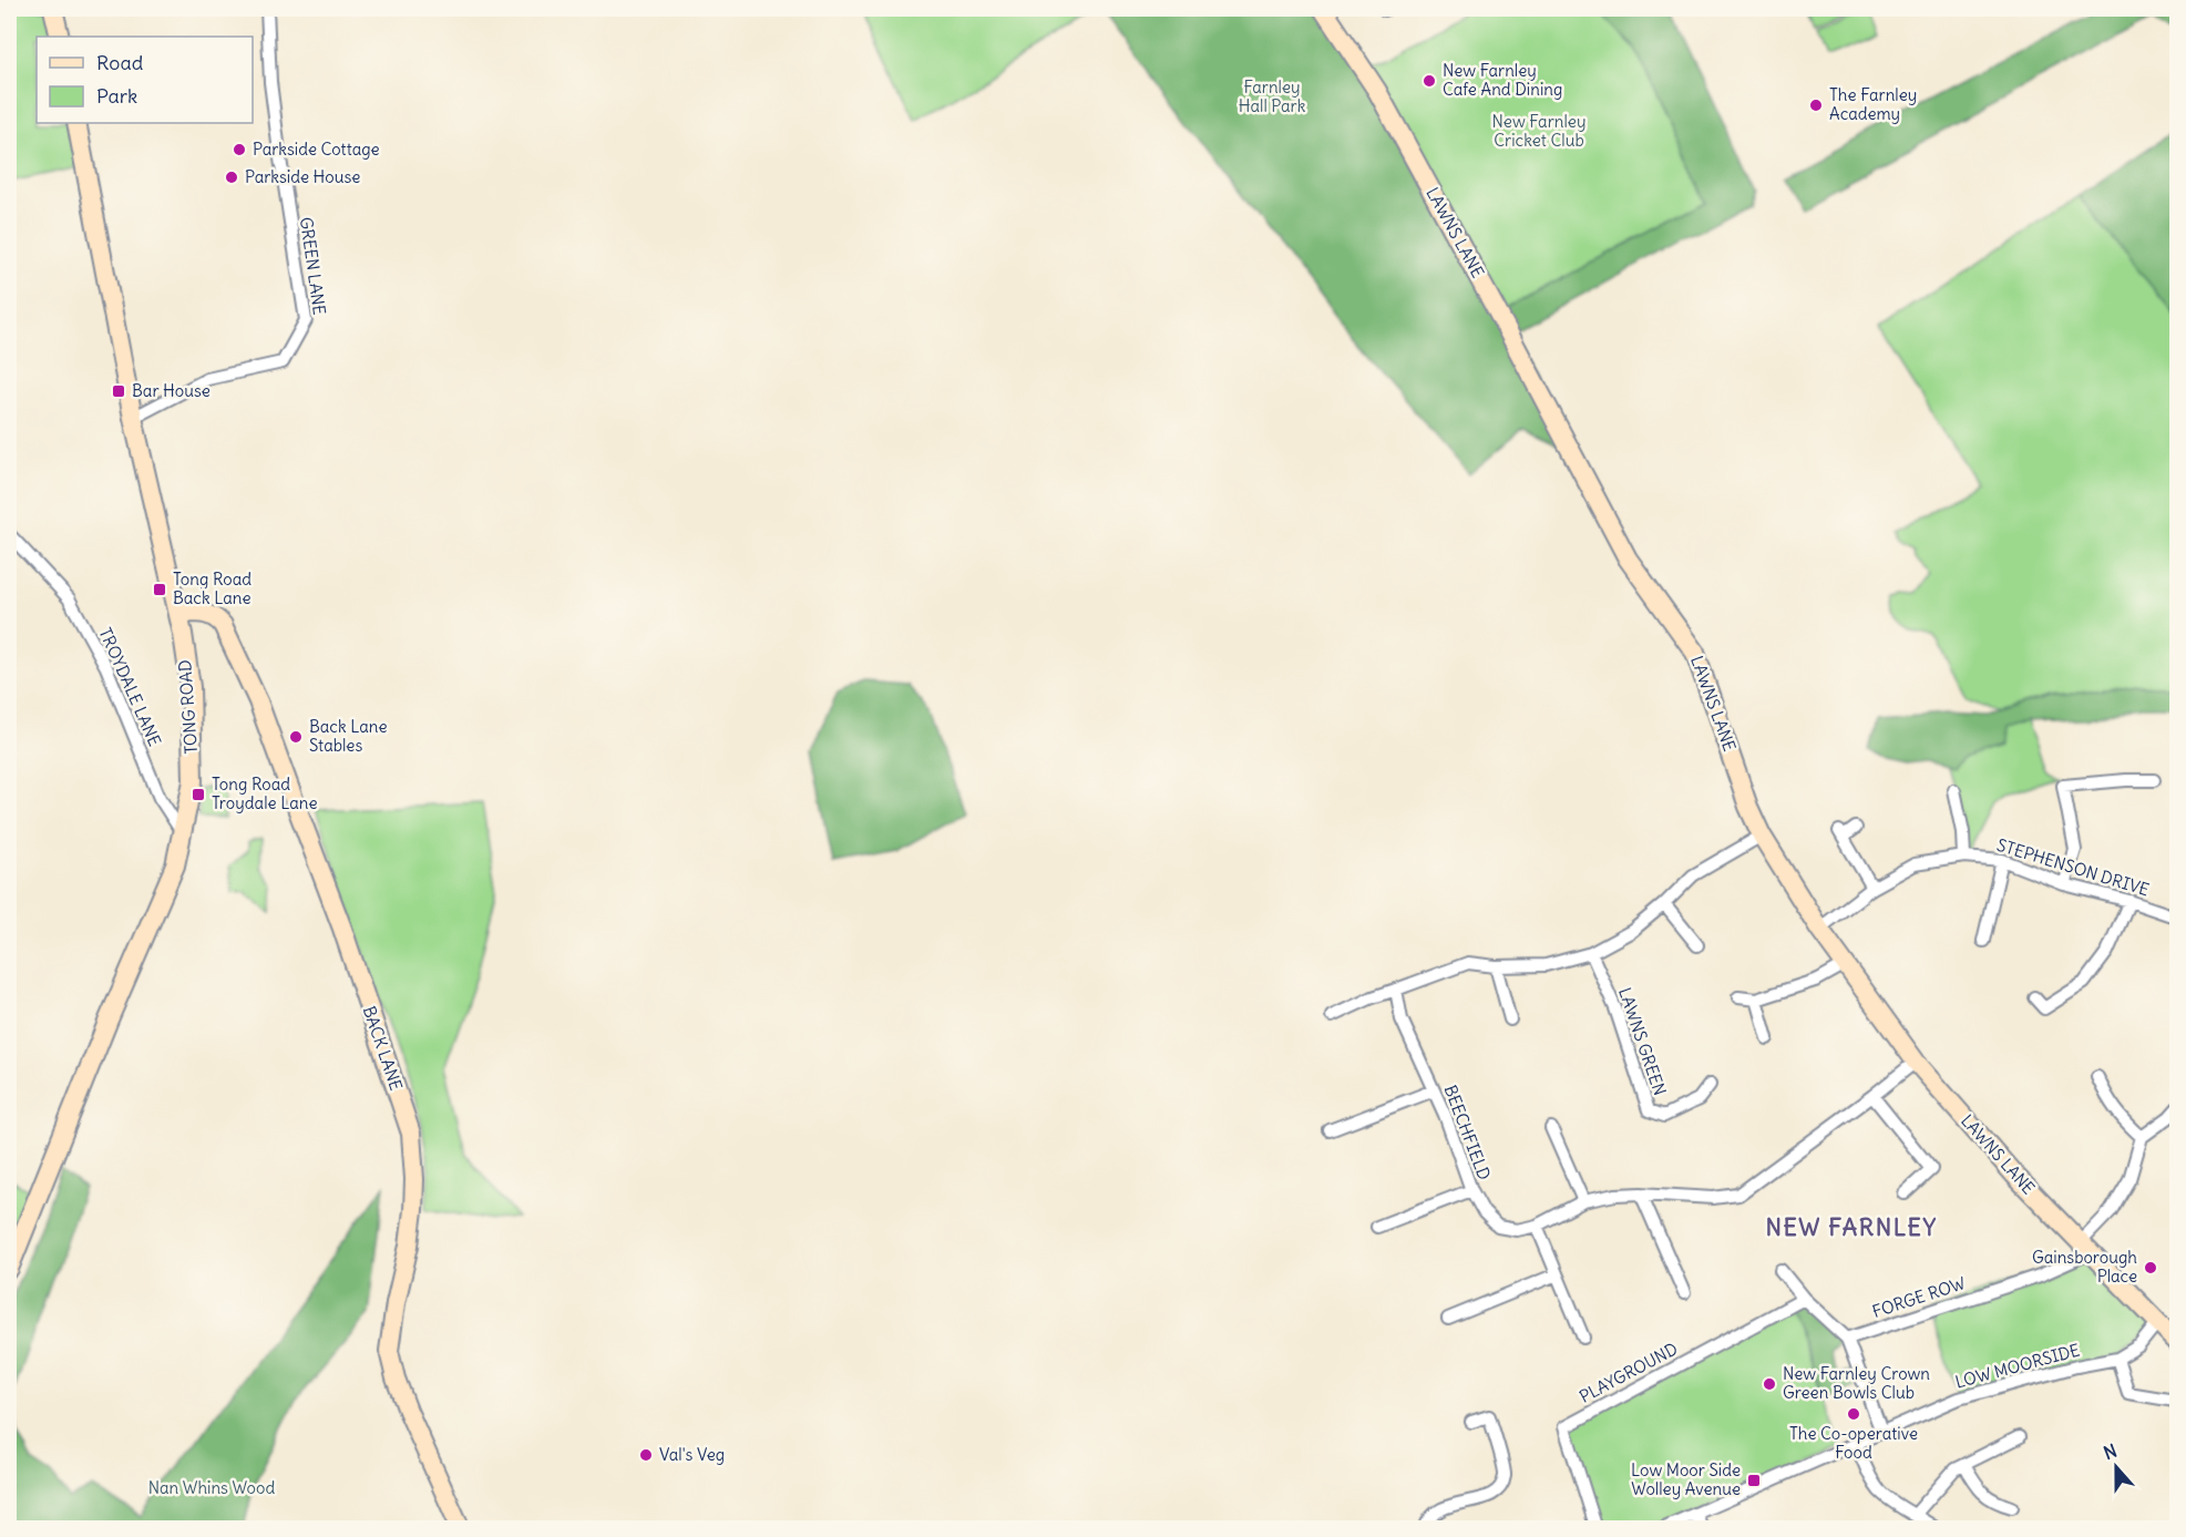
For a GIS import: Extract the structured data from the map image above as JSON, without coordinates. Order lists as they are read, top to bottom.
{
  "streets": {
    "street": [
      "LAWNS LANE",
      "GREEN LANE",
      "TROYDALE LANE",
      "TONG ROAD",
      "STEPHENSON DRIVE",
      "LAWNS GREEN",
      "BACK LANE",
      "BEECHFIELD",
      "FORGE ROW",
      "LOW MOORSIDE",
      "PLAYGROUND"
    ]
  },
  "crossings": [
    ["LAWNS LANE", "STEPHENSON DRIVE"],
    ["LAWNS LANE", "BEECHFIELD"],
    ["LAWNS LANE", "FORGE ROW"],
    ["LAWNS LANE", "LOW MOORSIDE"],
    ["GREEN LANE", "TONG ROAD"],
    ["TROYDALE LANE", "TONG ROAD"],
    ["TONG ROAD", "BACK LANE"]
  ],
  "districts": ["NEW FARNLEY"],
  "parks": ["Farnley Hall Park", "New Farnley Cricket Club", "Nan Whins Wood"],
  "places": {
    "other": [
      "New Farnley Cafe And Dining",
      "The Farnley Academy",
      "Parkside Cottage",
      "Parkside House",
      "Back Lane Stables",
      "Gainsborough Place",
      "New Farnley Crown Green Bowls Club",
      "The Co-operative Food",
      "Val's Veg"
    ],
    "transit": [
      "Bar House",
      "Tong Road Back Lane",
      "Tong Road Troydale Lane",
      "Low Moor Side Wolley Avenue"
    ]
  },
  "legend": ["Road", "Park"],
  "north": "top"
}
